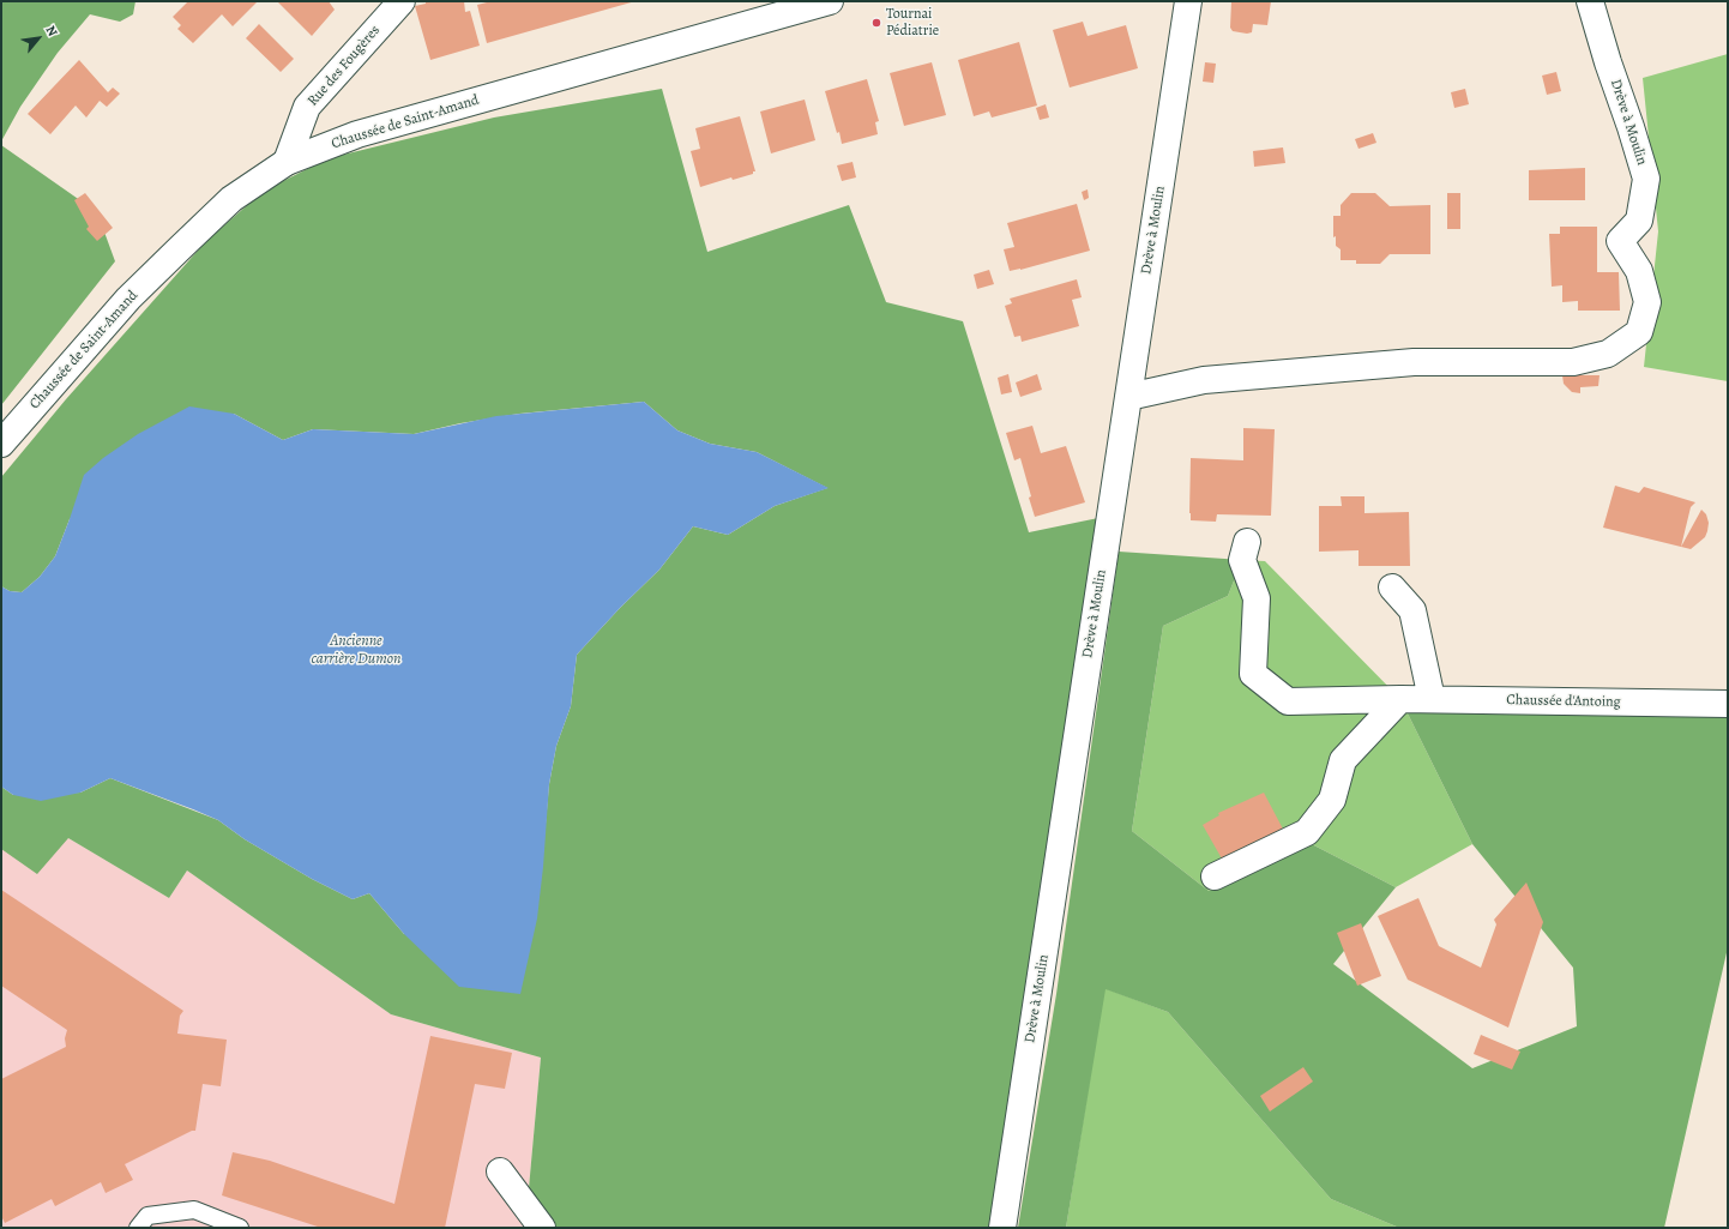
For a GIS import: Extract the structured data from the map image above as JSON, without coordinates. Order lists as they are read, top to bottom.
{
  "streets": {
    "street": [
      "Rue des Fougères",
      "Chaussée de Saint-Amand",
      "Drève à Moulin",
      "Chaussée d'Antoing"
    ]
  },
  "crossings": [
    ["Rue des Fougères", "Chaussée de Saint-Amand"]
  ],
  "water": ["Ancienne carrière Dumon"],
  "places": ["Tournai Pédiatrie"],
  "north": "top right"
}
